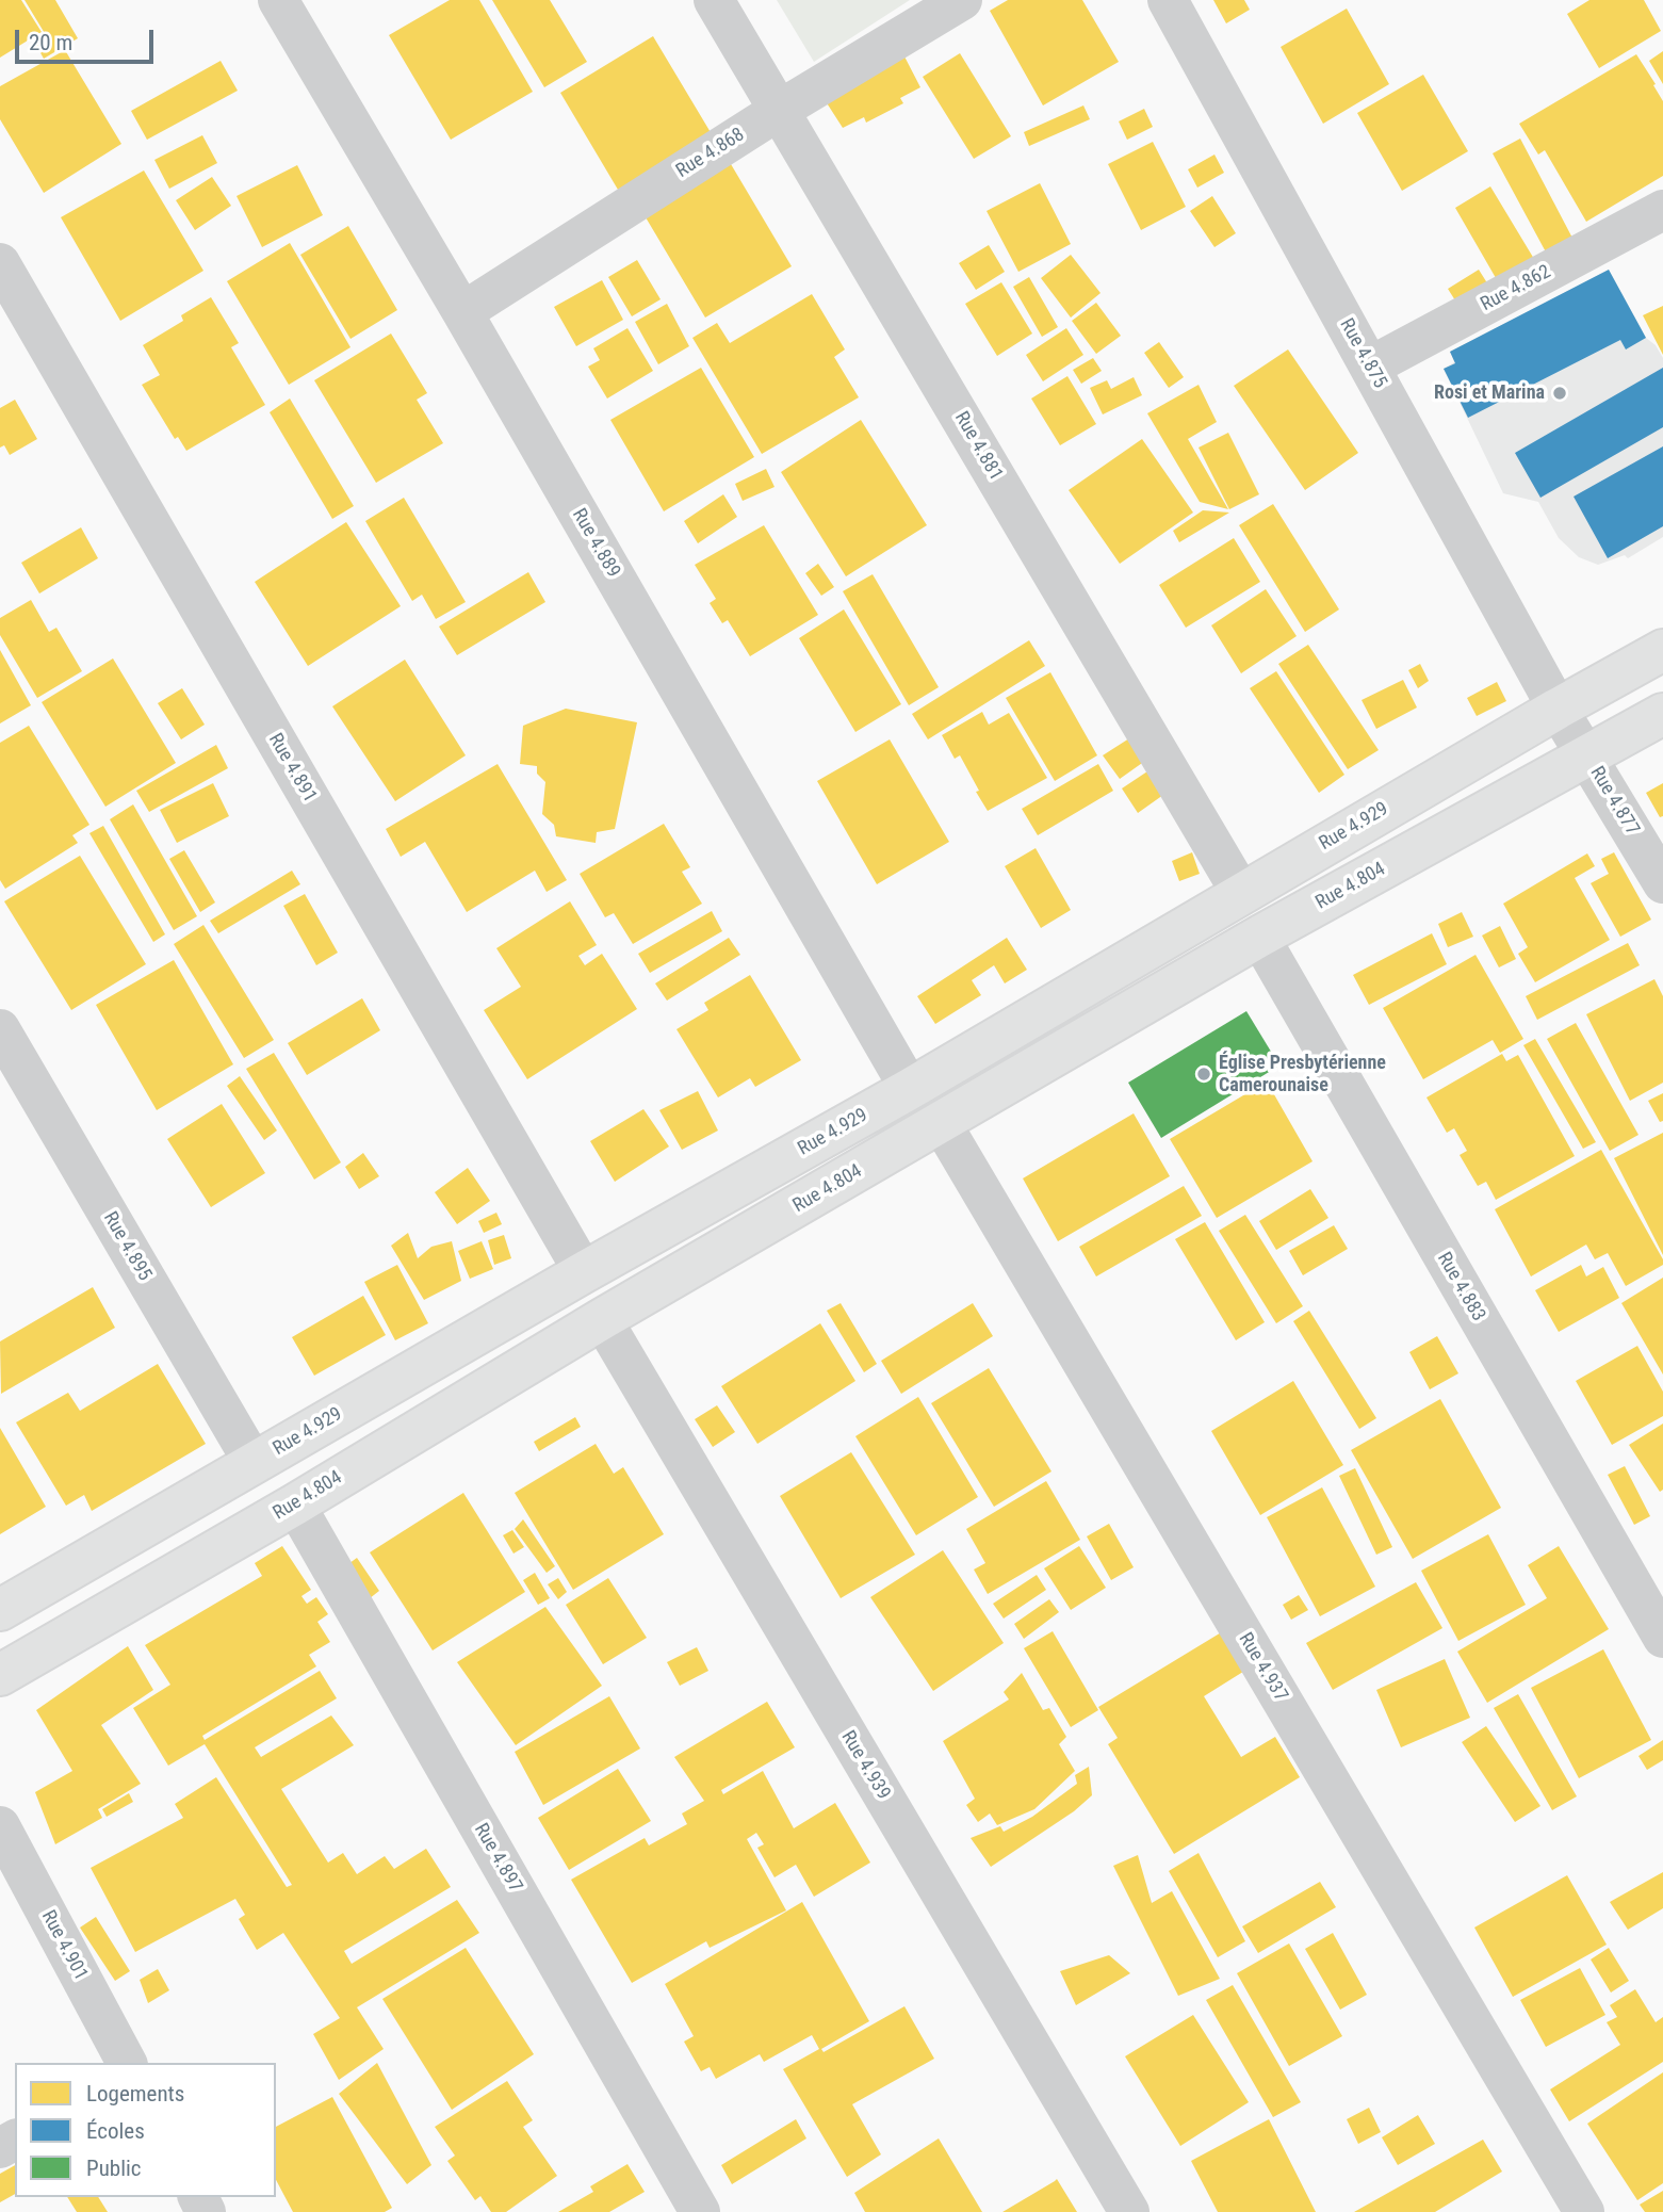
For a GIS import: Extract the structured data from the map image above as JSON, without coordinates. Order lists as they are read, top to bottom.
{
  "streets": {
    "main road": ["Rue 4.929", "Rue 4.804"],
    "street": [
      "Rue 4.868",
      "Rue 4.862",
      "Rue 4.875",
      "Rue 4.881",
      "Rue 4.889",
      "Rue 4.891",
      "Rue 4.877",
      "Rue 4.895",
      "Rue 4.883",
      "Rue 4.937",
      "Rue 4.939",
      "Rue 4.897",
      "Rue 4.901"
    ]
  },
  "crossings": [
    ["Rue 4.868", "Rue 4.881"],
    ["Rue 4.868", "Rue 4.889"],
    ["Rue 4.862", "Rue 4.875"],
    ["Rue 4.875", "Rue 4.877"],
    ["Rue 4.875", "Rue 4.929"],
    ["Rue 4.875", "Rue 4.804"],
    ["Rue 4.881", "Rue 4.929"],
    ["Rue 4.889", "Rue 4.929"],
    ["Rue 4.891", "Rue 4.929"],
    ["Rue 4.877", "Rue 4.804"],
    ["Rue 4.929", "Rue 4.895"],
    ["Rue 4.804", "Rue 4.883"],
    ["Rue 4.804", "Rue 4.937"],
    ["Rue 4.804", "Rue 4.939"],
    ["Rue 4.804", "Rue 4.897"]
  ],
  "places": ["Rosi et Marina", "Église Presbytérienne Camerounaise"],
  "legend": ["Logements", "Écoles", "Public"],
  "scale_bar": "20 m"
}
